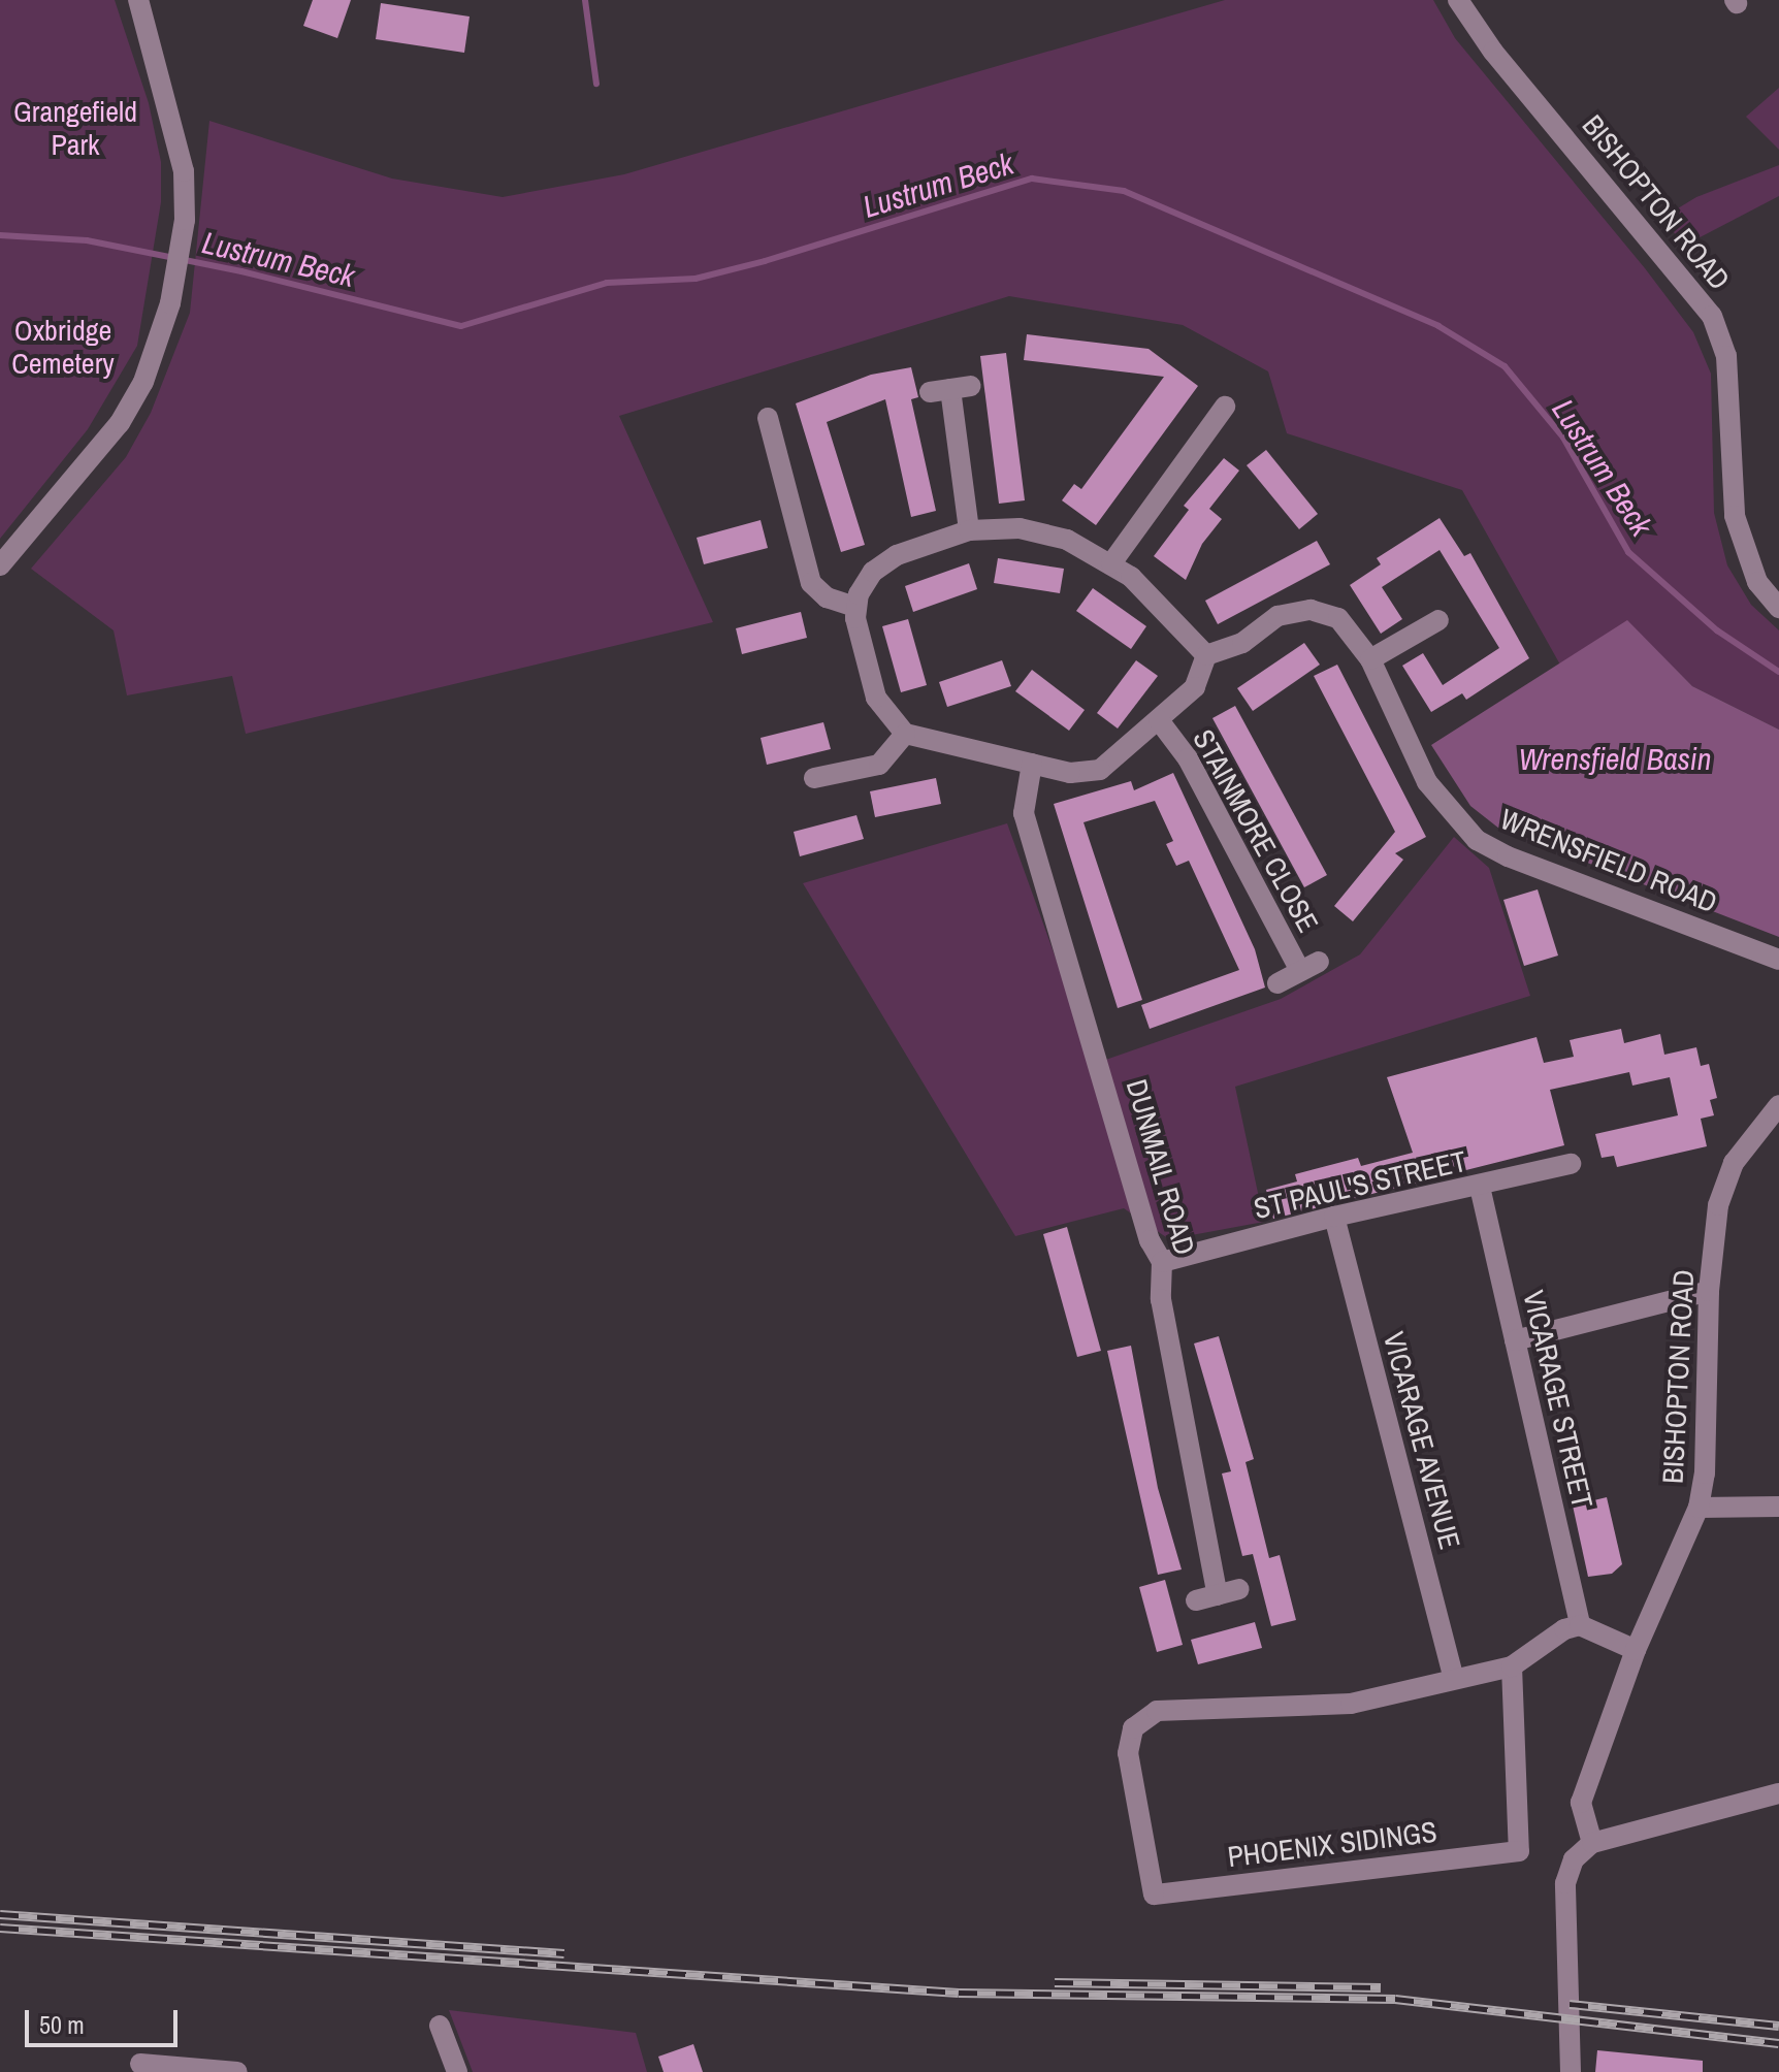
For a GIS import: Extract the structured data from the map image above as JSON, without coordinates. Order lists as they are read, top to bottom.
{
  "streets": {
    "street": [
      "BISHOPTON ROAD",
      "STAINMORE CLOSE",
      "WRENSFIELD ROAD",
      "DUNMAIL ROAD",
      "ST PAUL'S STREET",
      "VICARAGE STREET",
      "VICARAGE AVENUE",
      "PHOENIX SIDINGS"
    ]
  },
  "crossings": [
    ["STAINMORE CLOSE", "WRENSFIELD ROAD"],
    ["STAINMORE CLOSE", "DUNMAIL ROAD"],
    ["WRENSFIELD ROAD", "DUNMAIL ROAD"],
    ["DUNMAIL ROAD", "ST PAUL'S STREET"],
    ["ST PAUL'S STREET", "VICARAGE STREET"],
    ["ST PAUL'S STREET", "VICARAGE AVENUE"],
    ["VICARAGE AVENUE", "PHOENIX SIDINGS"]
  ],
  "water": ["Lustrum Beck", "Wrensfield Basin"],
  "parks": ["Grangefield Park", "Oxbridge Cemetery"],
  "scale_bar": "50 m"
}
